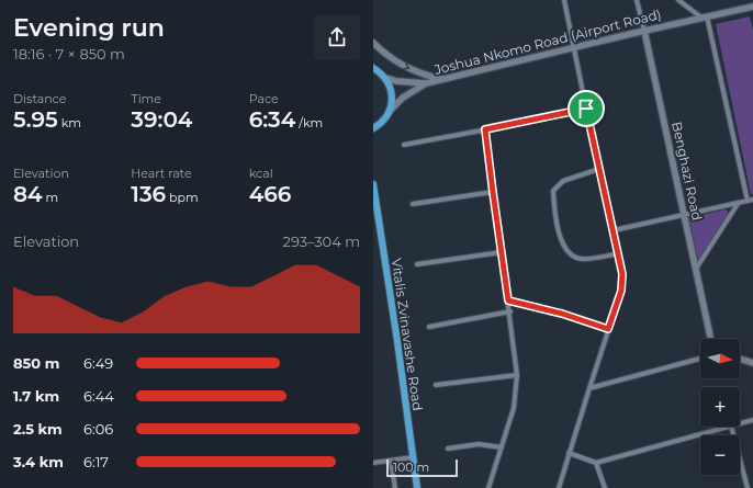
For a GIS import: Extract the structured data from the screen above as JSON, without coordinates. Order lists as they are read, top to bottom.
{
  "streets": {
    "main road": ["Vitalis Zvinavashe Road"],
    "street": ["Joshua Nkomo Road (Airport Road)", "Benghazi Road"]
  },
  "crossings": [
    ["Joshua Nkomo Road (Airport Road)", "Benghazi Road"]
  ],
  "scale_bar": "100 m",
  "north": "right",
  "page": {
    "heading": ["Evening run", "18:16 · 7 × 850 m"],
    "stats": [
      ["Distance", "5.95 km"],
      ["Time", "39:04"],
      ["Pace", "6:34 /km"],
      ["Elevation", "84 m"],
      ["Heart rate", "136 bpm"],
      ["kcal", "466"]
    ],
    "chart": ["Elevation", "293–304 m"],
    "map_buttons": ["+", "−"],
    "list": [
      {
        "name": "850 m",
        "note": "6:49"
      },
      {
        "name": "1.7 km",
        "note": "6:44"
      },
      {
        "name": "2.5 km",
        "note": "6:06"
      },
      {
        "name": "3.4 km",
        "note": "6:17"
      }
    ],
    "scale": "100 m"
  }
}
